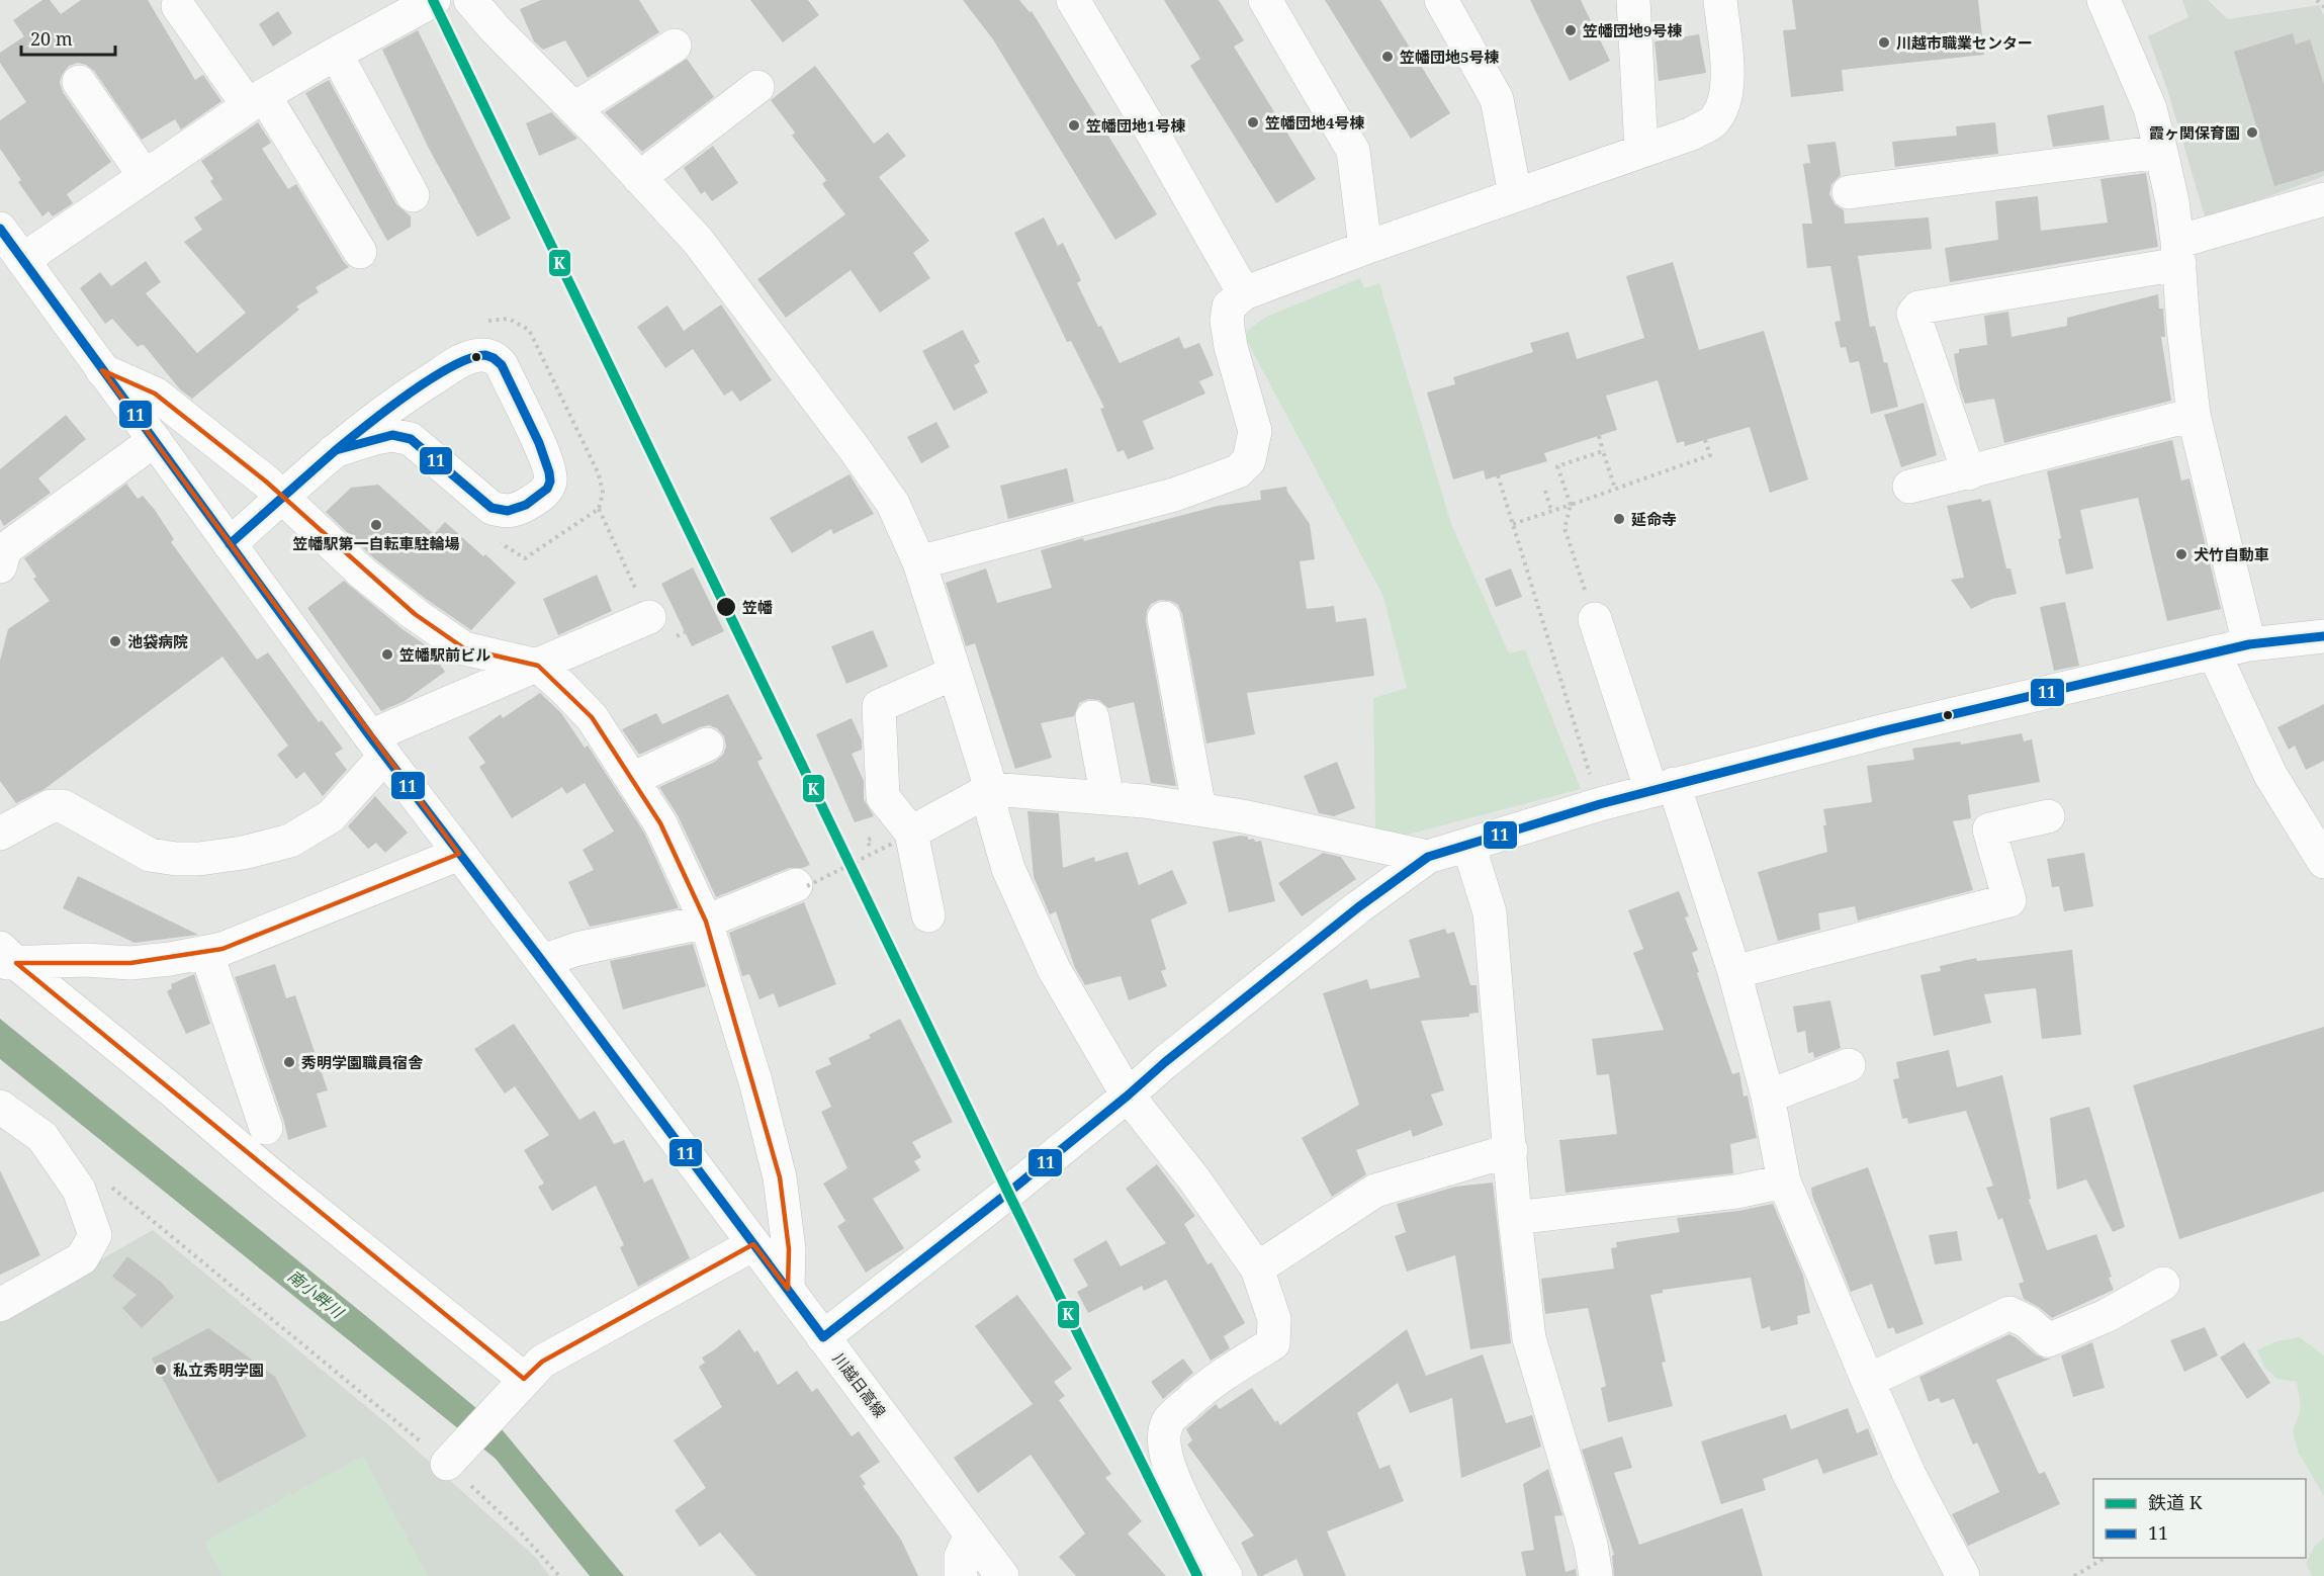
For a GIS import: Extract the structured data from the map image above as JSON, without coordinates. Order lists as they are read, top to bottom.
{
  "streets": {
    "street": ["川越日高線"]
  },
  "water": ["南小畔川"],
  "places": [
    "笠幡団地9号棟",
    "川越市職業センター",
    "笠幡団地5号棟",
    "笠幡団地4号棟",
    "笠幡団地1号棟",
    "霞ヶ関保育園",
    "延命寺",
    "笠幡駅第一自転車駐輪場",
    "犬竹自動車",
    "笠幡",
    "池袋病院",
    "笠幡駅前ビル",
    "秀明学園職員宿舎",
    "私立秀明学園"
  ],
  "lines": ["rail line K", "transit line 11"],
  "legend": ["鉄道 K", "11"],
  "scale_bar": "20 m"
}
